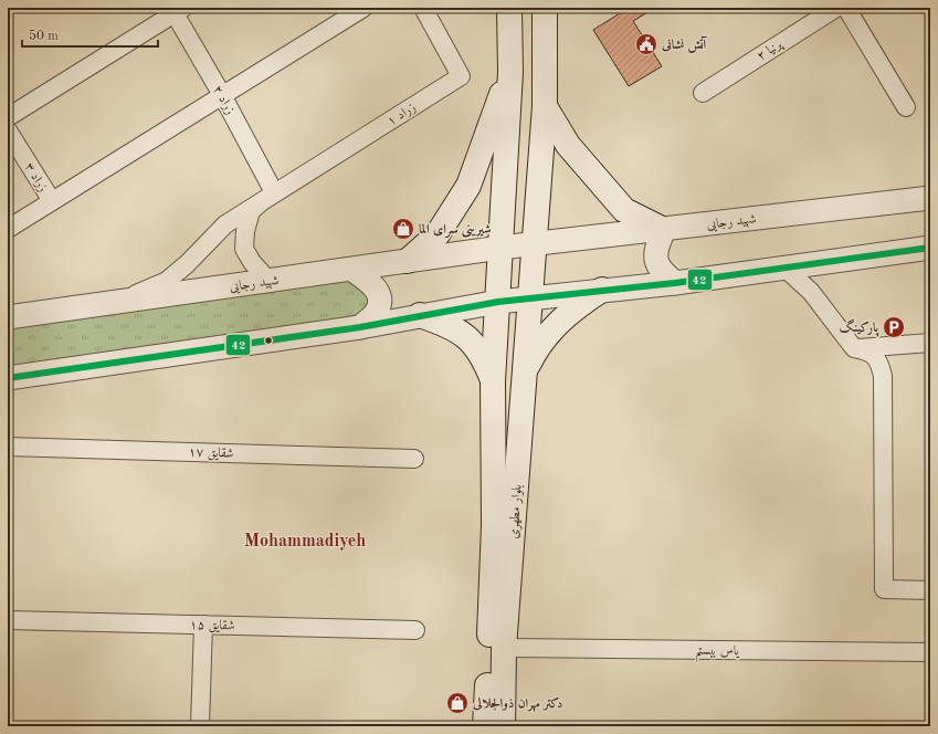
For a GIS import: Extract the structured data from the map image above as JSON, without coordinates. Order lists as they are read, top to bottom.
{
  "streets": {
    "main road": ["بلوار مطهری"],
    "street": [
      "پرنیا ۲",
      "زراد ۲",
      "زراد ۱",
      "زراد ۳",
      "شهید رجایی",
      "شقایق ۱۷",
      "شقایق ۱۵",
      "یاس بیستم"
    ]
  },
  "crossings": [
    ["زراد ۲", "زراد ۱"],
    ["شهید رجایی", "بلوار مطهری"],
    ["بلوار مطهری", "یاس بیستم"]
  ],
  "districts": ["Mohammadiyeh"],
  "places": {
    "public building": ["آتش نشانی"],
    "shop": ["شیرینی سرای الما", "دکتر مهران ذوالجلالی"],
    "parking": ["پارکینگ"]
  },
  "lines": ["transit line 42"],
  "scale_bar": "50 m"
}
